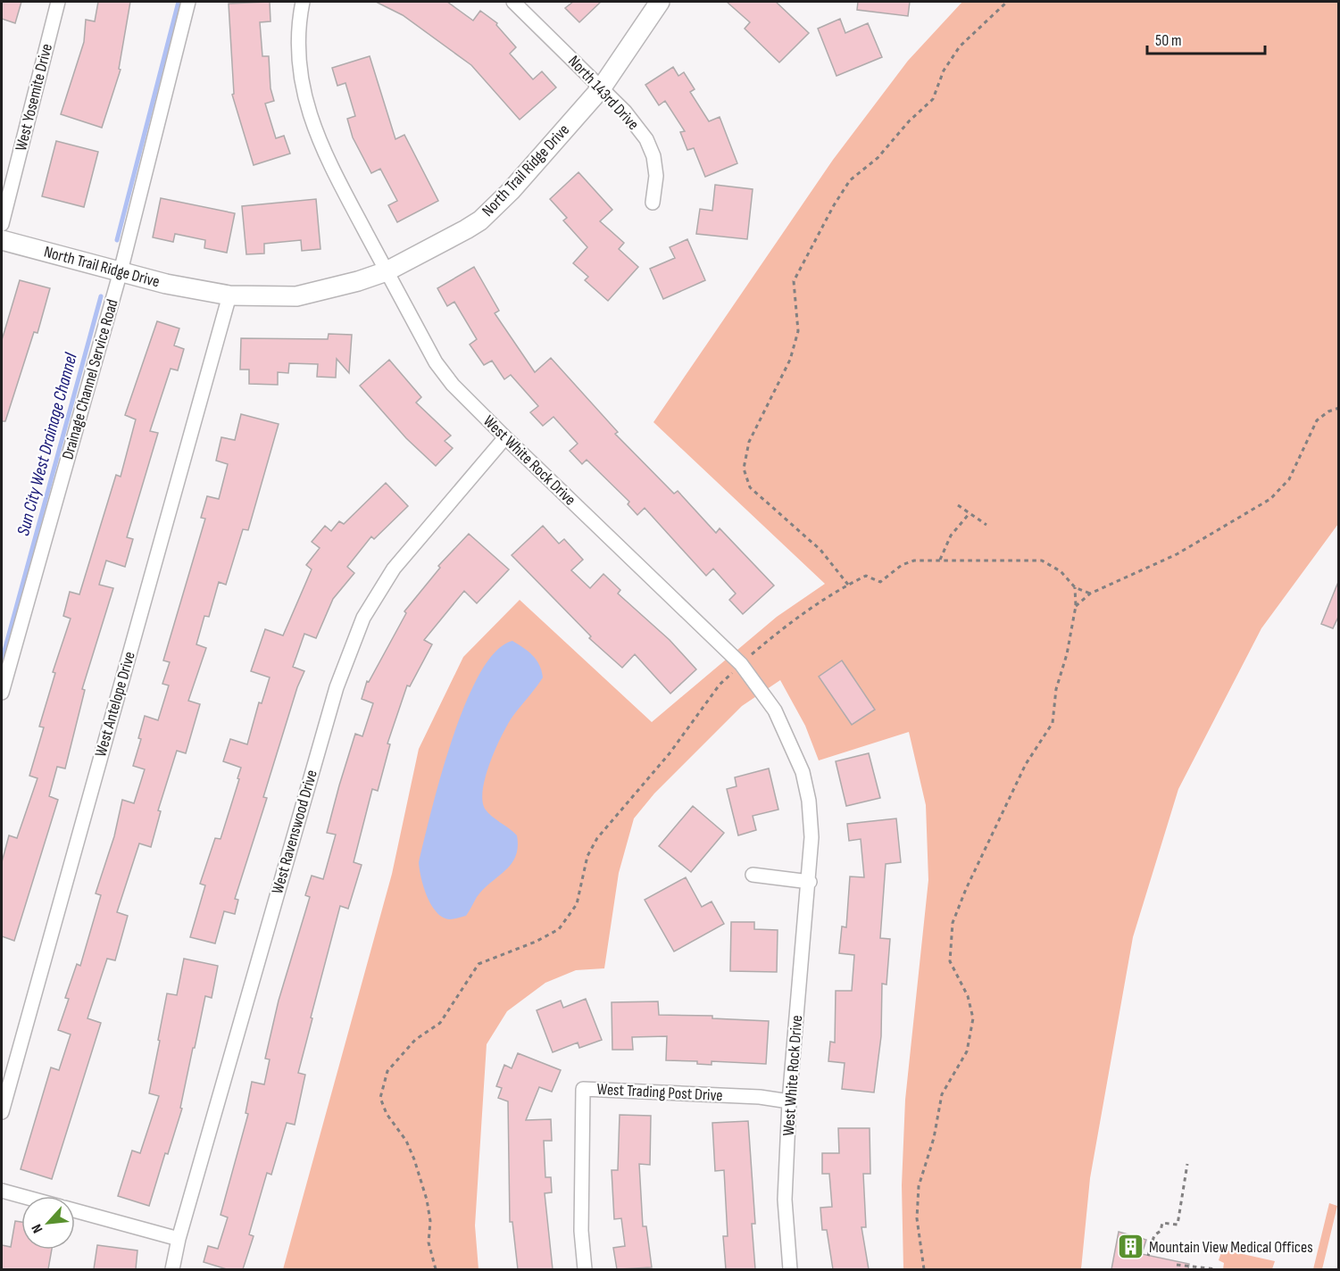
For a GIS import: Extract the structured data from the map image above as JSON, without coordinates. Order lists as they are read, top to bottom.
{
  "streets": {
    "street": [
      "North 143rd Drive",
      "West Yosemite Drive",
      "North Trail Ridge Drive",
      "Drainage Channel Service Road",
      "West White Rock Drive",
      "West Antelope Drive",
      "West Ravenswood Drive",
      "West Trading Post Drive"
    ]
  },
  "crossings": [
    ["North 143rd Drive", "North Trail Ridge Drive"],
    ["North Trail Ridge Drive", "Drainage Channel Service Road"],
    ["North Trail Ridge Drive", "West White Rock Drive"],
    ["North Trail Ridge Drive", "West Antelope Drive"],
    ["West White Rock Drive", "West Ravenswood Drive"],
    ["West White Rock Drive", "West Trading Post Drive"]
  ],
  "water": ["Sun City West Drainage Channel"],
  "places": {
    "building": ["Mountain View Medical Offices"]
  },
  "scale_bar": "50 m",
  "north": "bottom left"
}
